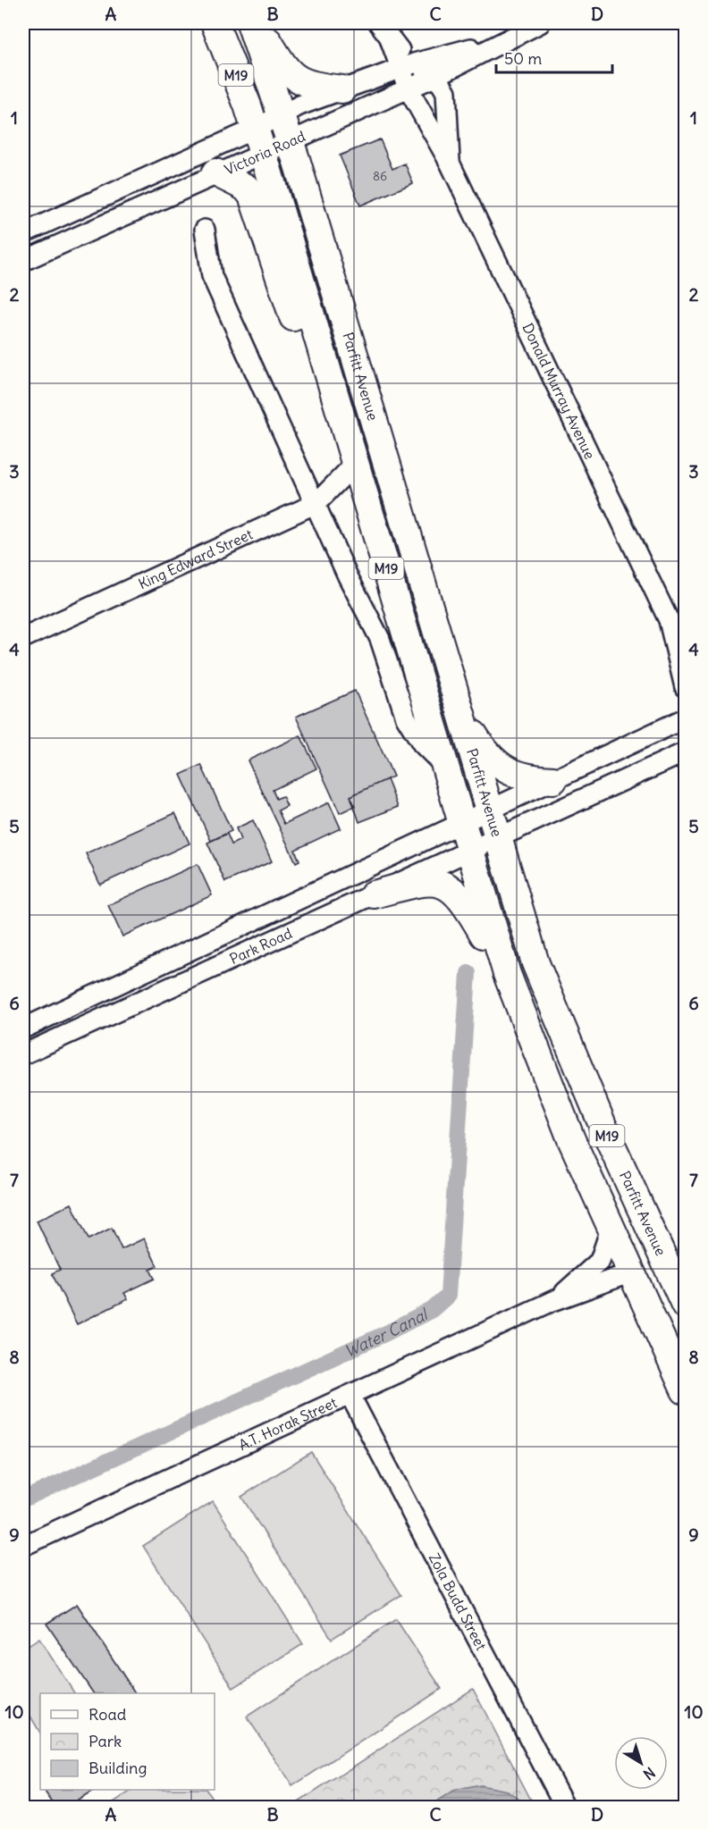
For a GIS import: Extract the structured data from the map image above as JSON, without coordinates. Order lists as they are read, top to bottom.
{
  "streets": {
    "highway": ["M19", "Parfitt Avenue"],
    "street": [
      "Victoria Road",
      "Donald Murray Avenue",
      "King Edward Street",
      "Park Road",
      "A.T. Horak Street",
      "Zola Budd Street"
    ]
  },
  "crossings": [
    ["M19", "Victoria Road"],
    ["M19", "Parfitt Avenue"],
    ["Victoria Road", "Parfitt Avenue"],
    ["Victoria Road", "Donald Murray Avenue"],
    ["Parfitt Avenue", "King Edward Street"],
    ["Parfitt Avenue", "Park Road"],
    ["Parfitt Avenue", "A.T. Horak Street"],
    ["A.T. Horak Street", "Zola Budd Street"]
  ],
  "water": ["Water Canal"],
  "house_numbers": ["86"],
  "legend": ["Road", "Park", "Building"],
  "scale_bar": "50 m",
  "north": "bottom right",
  "grid": {
    "columns": [
      "A",
      "B",
      "C",
      "D"
    ],
    "rows": [
      "1",
      "2",
      "3",
      "4",
      "5",
      "6",
      "7",
      "8",
      "9",
      "10"
    ]
  }
}
